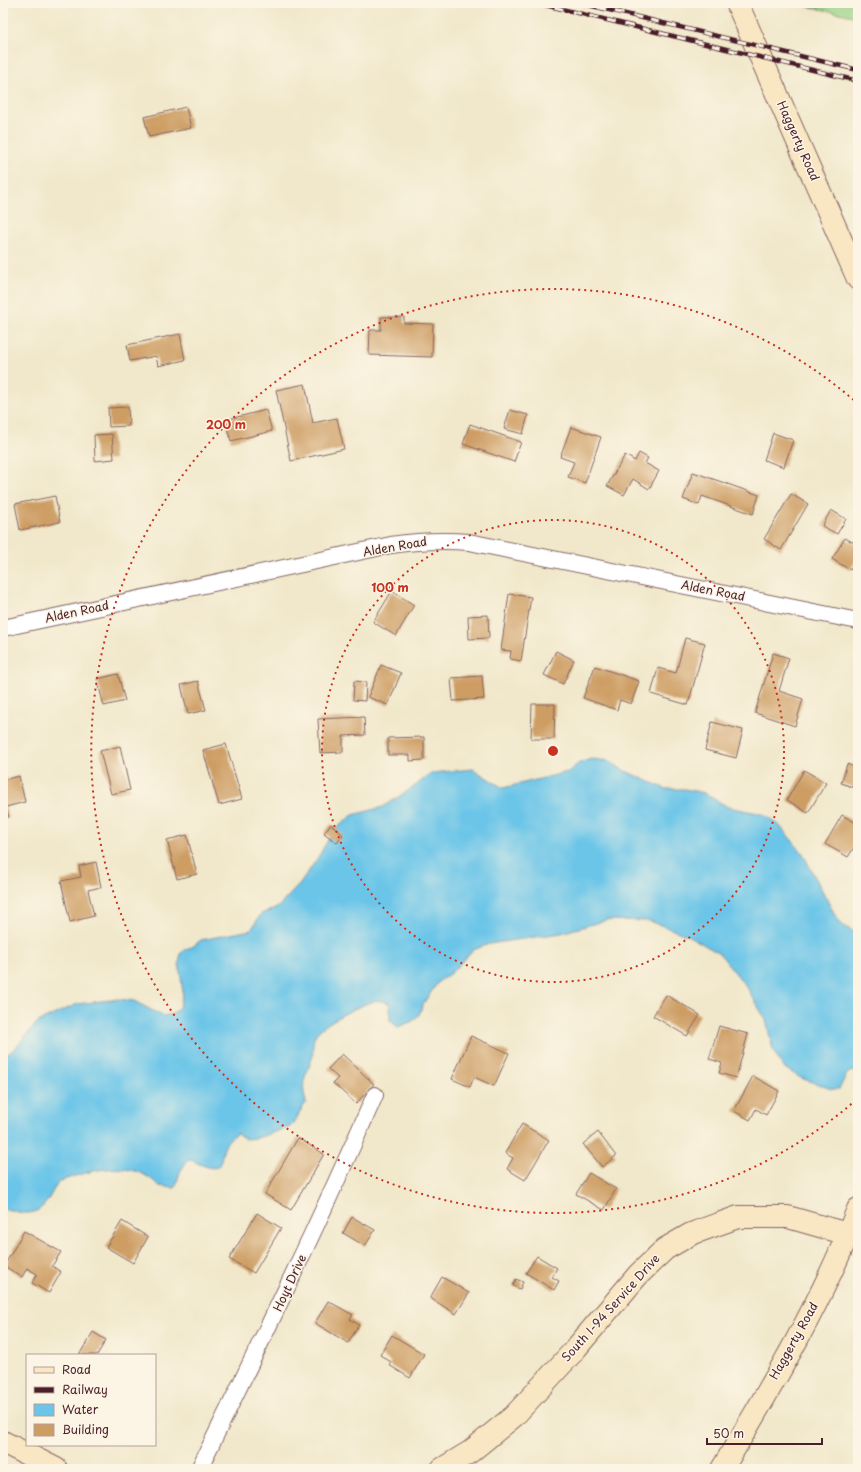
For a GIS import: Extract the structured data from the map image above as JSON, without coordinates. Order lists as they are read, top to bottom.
{
  "streets": {
    "main road": ["Haggerty Road", "South I-94 Service Drive"],
    "street": ["Alden Road", "Hoyt Drive"]
  },
  "crossings": [
    ["Haggerty Road", "South I-94 Service Drive"]
  ],
  "legend": [
    "Road",
    "Railway",
    "Water",
    "Building"
  ],
  "scale_bar": "50 m",
  "rings": ["200 m", "100 m"]
}
